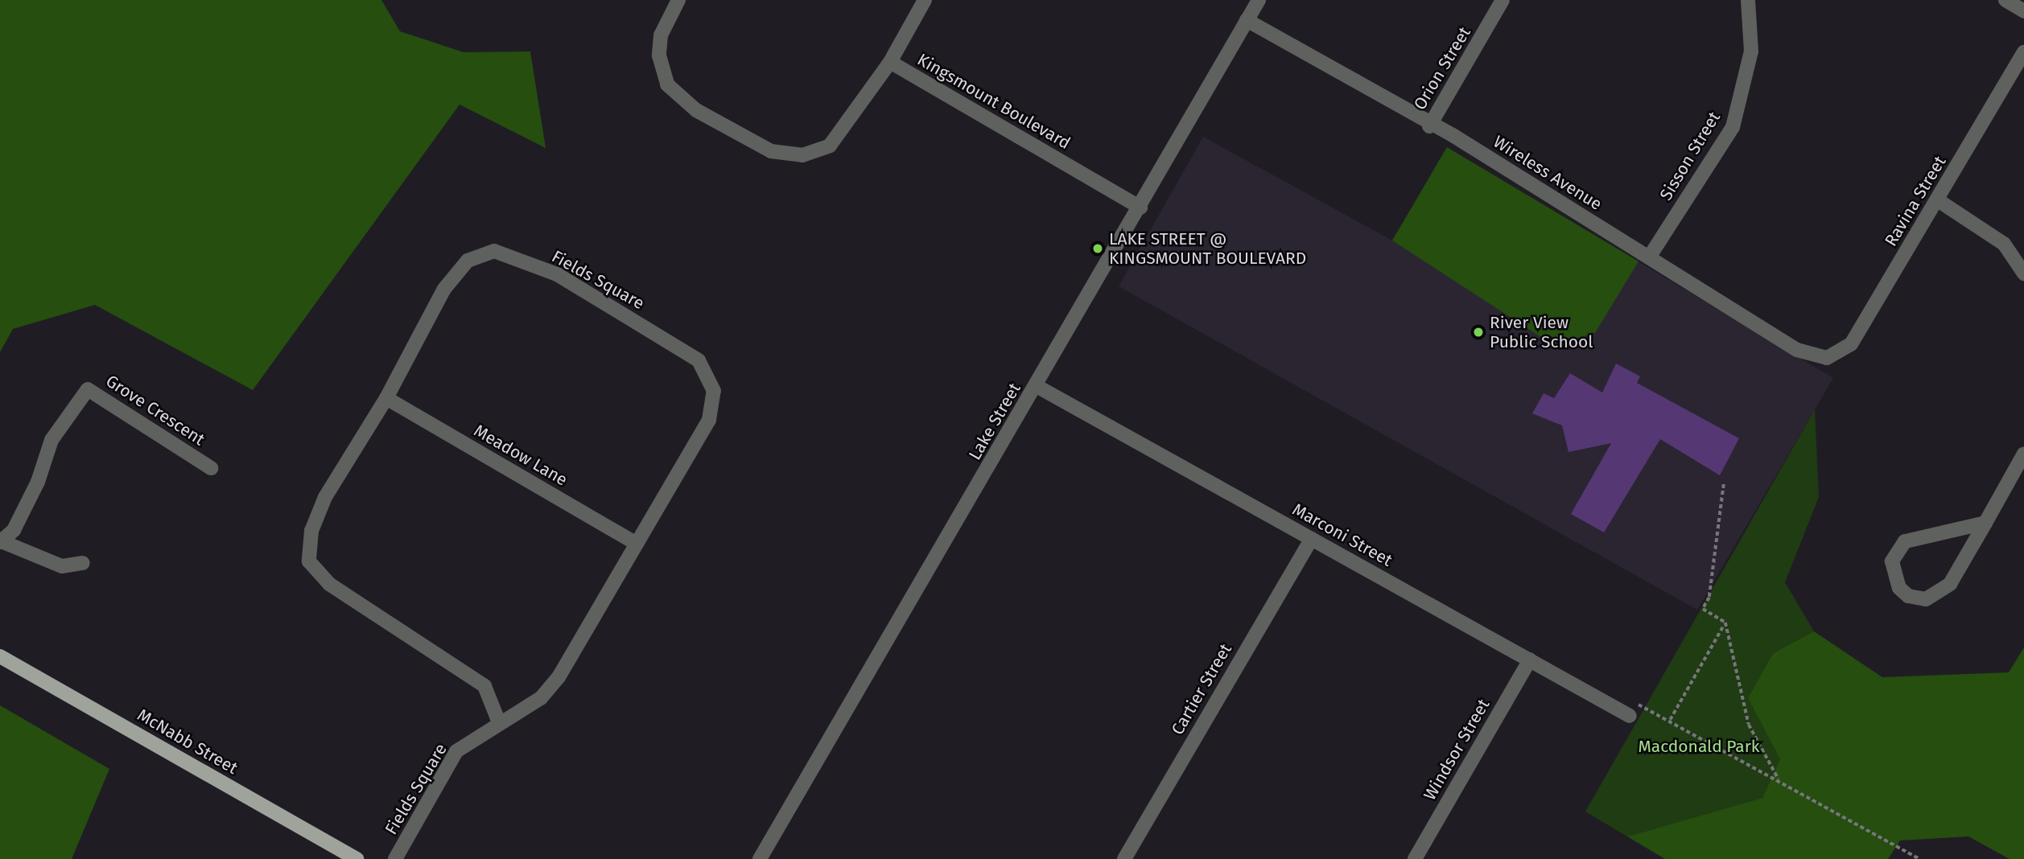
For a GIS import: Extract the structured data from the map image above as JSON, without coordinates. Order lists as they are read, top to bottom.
{
  "streets": {
    "main road": ["McNabb Street"],
    "street": [
      "Orion Street",
      "Kingsmount Boulevard",
      "Sisson Street",
      "Wireless Avenue",
      "Ravina Street",
      "Fields Square",
      "Grove Crescent",
      "Lake Street",
      "Meadow Lane",
      "Marconi Street",
      "Cartier Street",
      "Windsor Street"
    ]
  },
  "crossings": [
    ["Orion Street", "Wireless Avenue"],
    ["Kingsmount Boulevard", "Lake Street"],
    ["Sisson Street", "Wireless Avenue"],
    ["Wireless Avenue", "Ravina Street"],
    ["Wireless Avenue", "Lake Street"],
    ["Fields Square", "Meadow Lane"],
    ["Lake Street", "Marconi Street"],
    ["Marconi Street", "Cartier Street"],
    ["Marconi Street", "Windsor Street"]
  ],
  "parks": ["Macdonald Park"],
  "places": ["LAKE STREET @ KINGSMOUNT BOULEVARD", "River View Public School"]
}
